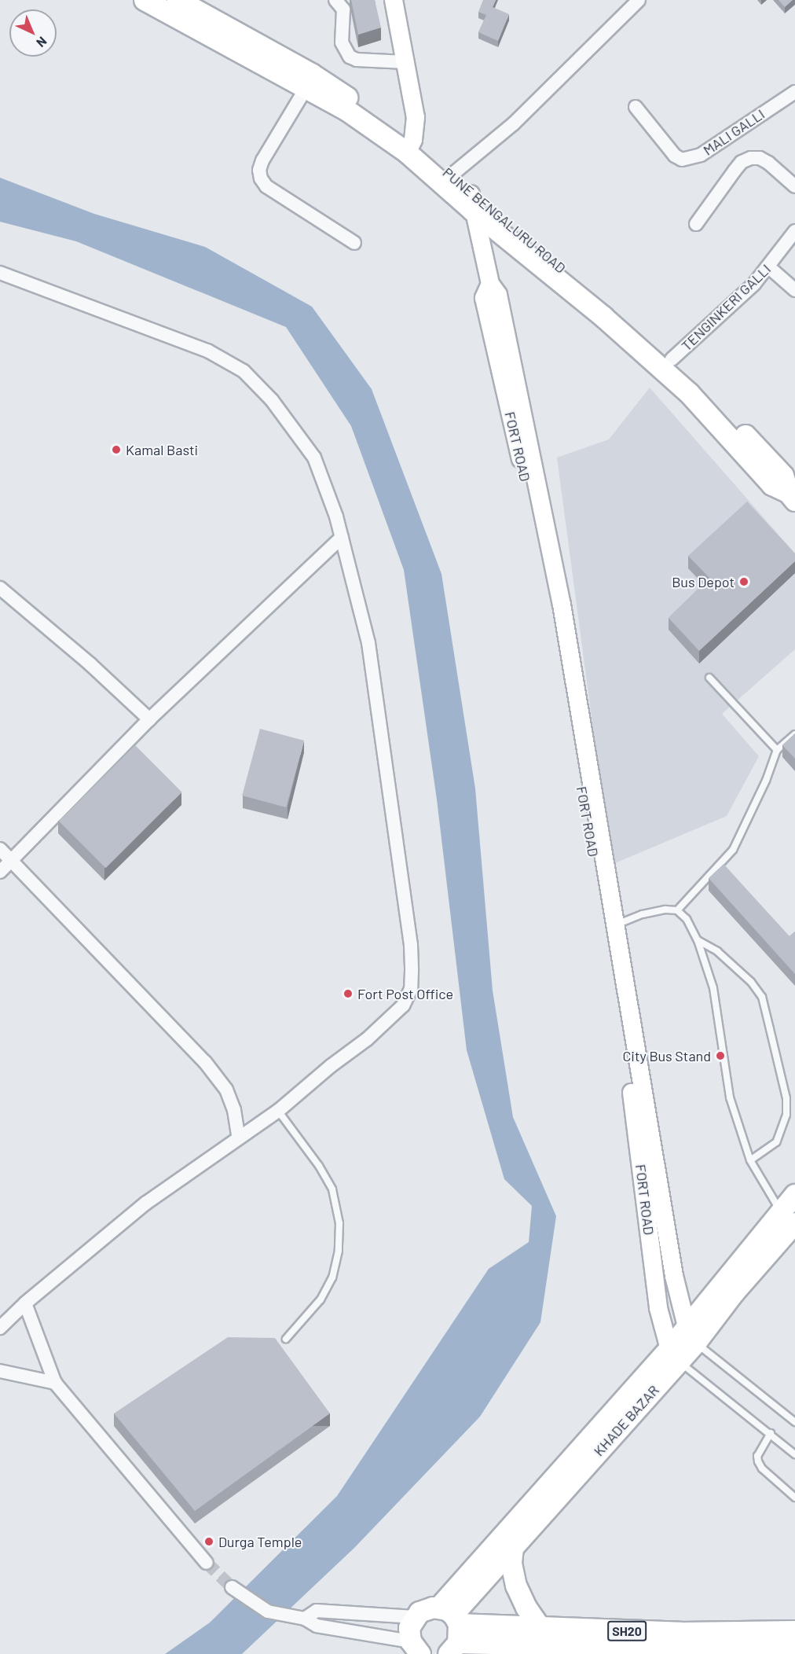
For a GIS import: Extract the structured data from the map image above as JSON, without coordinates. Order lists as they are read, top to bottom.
{
  "streets": {
    "main road": [
      "PUNE BENGALURU ROAD",
      "FORT ROAD",
      "KHADE BAZAR",
      "SH20"
    ],
    "street": ["MALI GALLI", "TENGINKERI GALLI"]
  },
  "crossings": [
    ["PUNE BENGALURU ROAD", "TENGINKERI GALLI"],
    ["PUNE BENGALURU ROAD", "FORT ROAD"],
    ["FORT ROAD", "KHADE BAZAR"],
    ["KHADE BAZAR", "SH20"]
  ],
  "places": [
    "Kamal Basti",
    "Bus Depot",
    "Fort Post Office",
    "City Bus Stand",
    "Durga Temple"
  ],
  "north": "bottom right"
}
